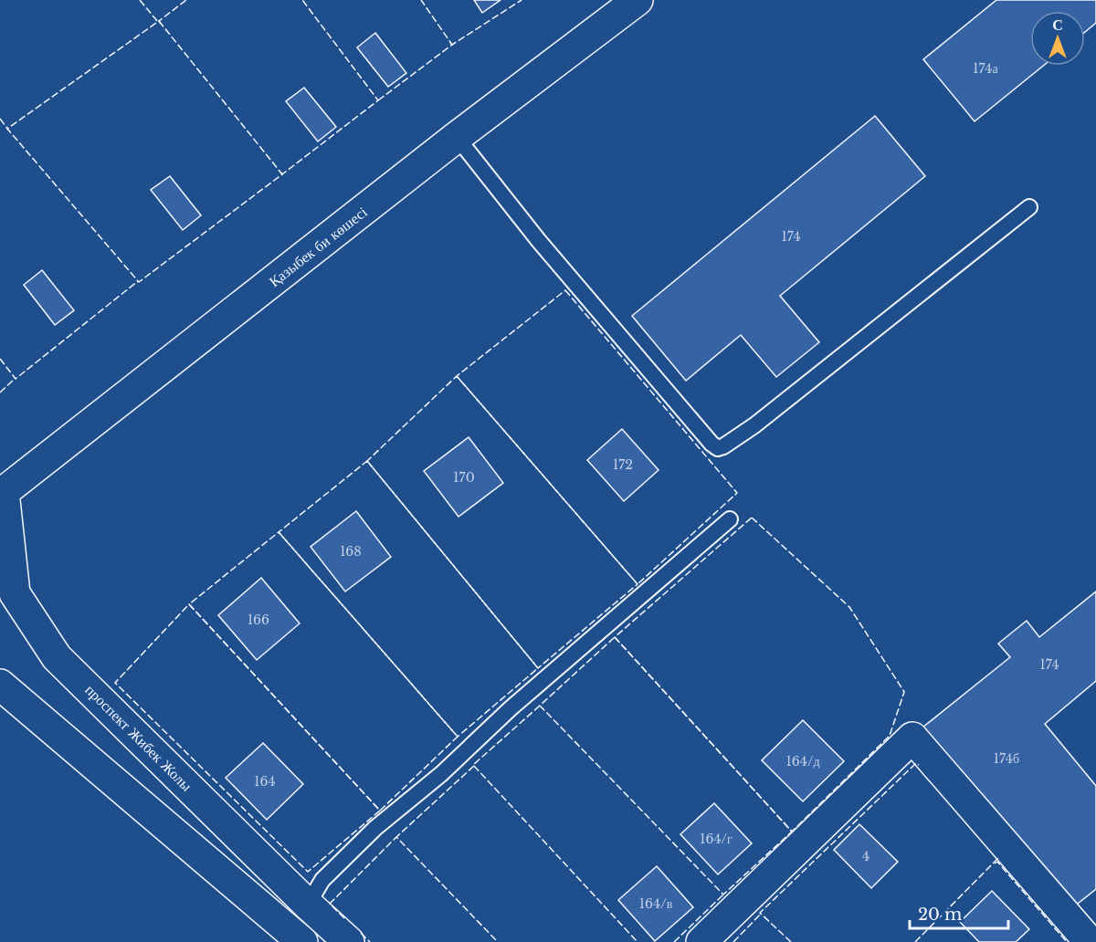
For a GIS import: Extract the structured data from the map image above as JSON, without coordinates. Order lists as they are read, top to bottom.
{
  "streets": {
    "street": ["Қазыбек би көшесі", "проспект Жибек Жолы"]
  },
  "crossings": [
    ["Қазыбек би көшесі", "проспект Жибек Жолы"]
  ],
  "house_numbers": [
    "174а",
    "174",
    "172",
    "170",
    "168",
    "166",
    "174",
    "174б",
    "164/д",
    "164",
    "164/г",
    "4",
    "164/в"
  ],
  "scale_bar": "20 m",
  "north": "top"
}
